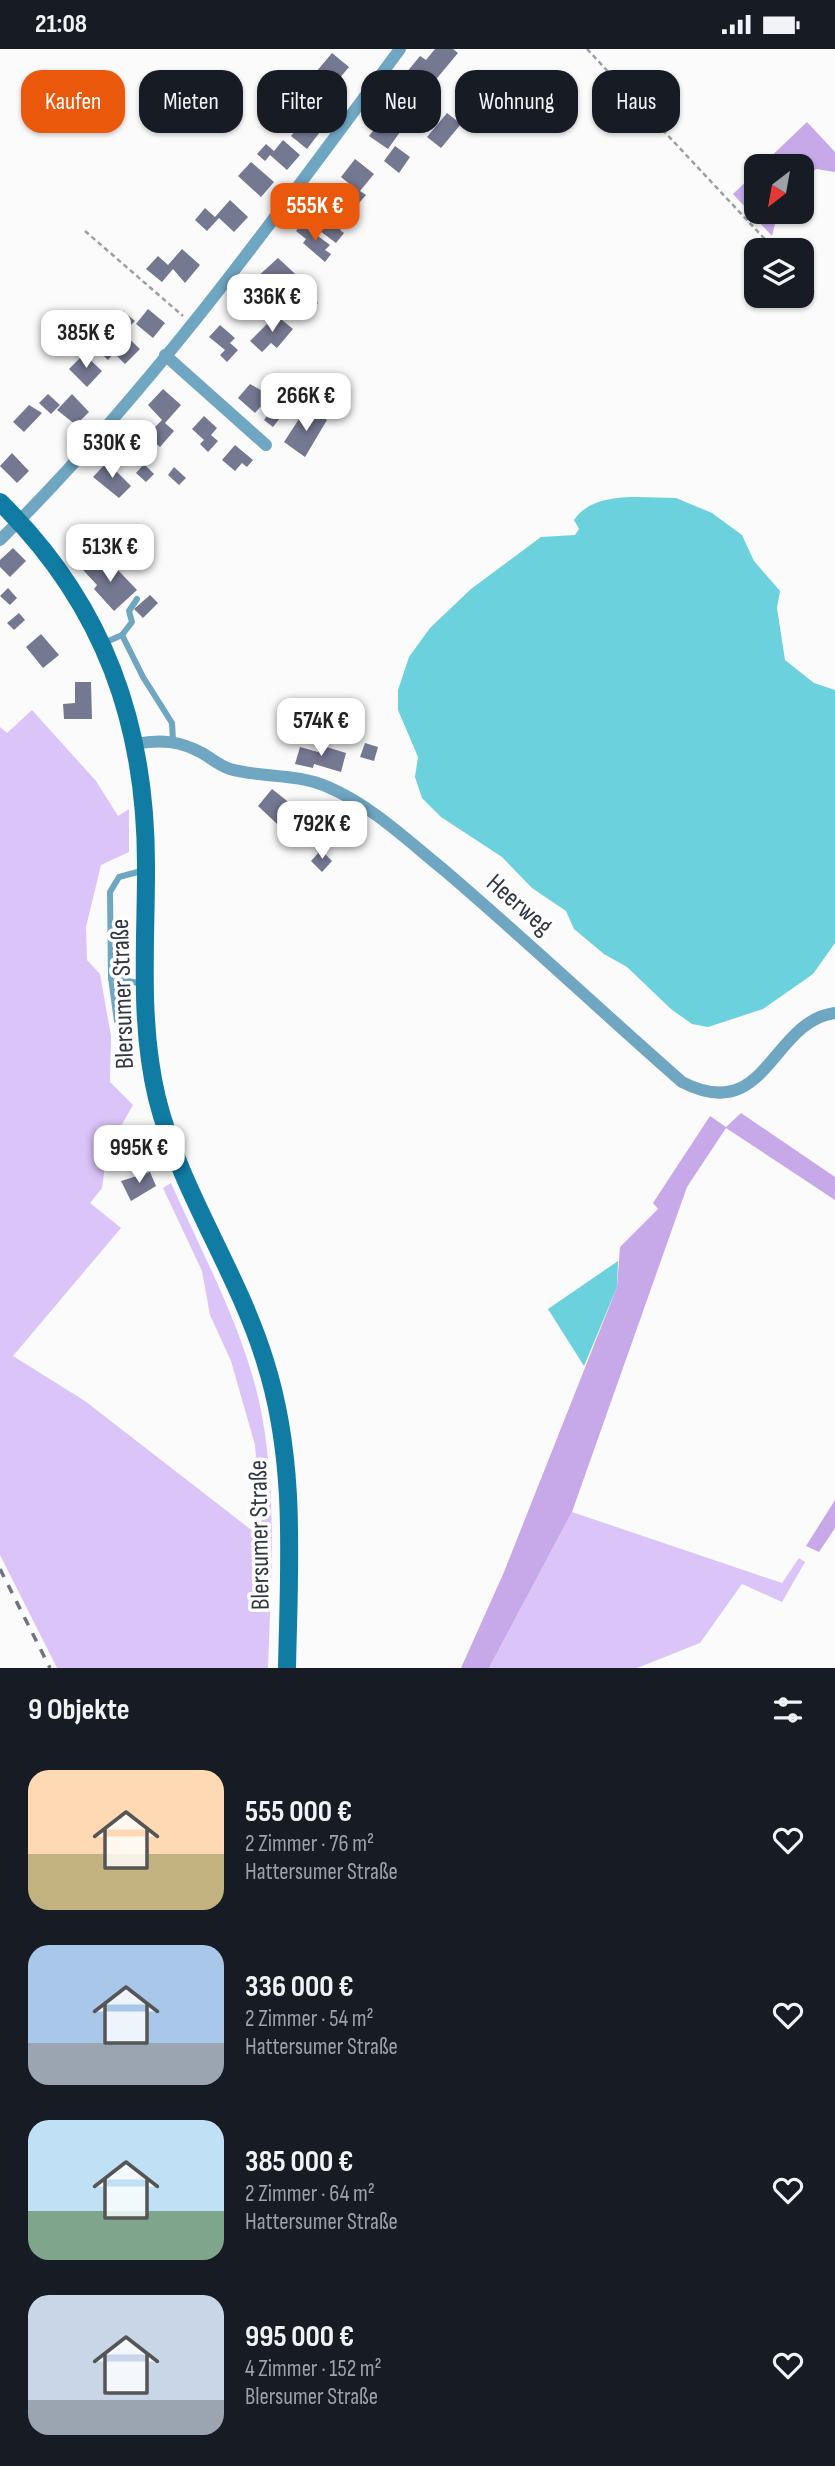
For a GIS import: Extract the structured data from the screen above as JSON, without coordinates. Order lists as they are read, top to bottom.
{
  "streets": {
    "main road": ["Blersumer Straße"],
    "street": ["Heerweg"]
  },
  "crossings": [
    ["Heerweg", "Blersumer Straße"]
  ],
  "north": "bottom left",
  "page": {
    "status": "21:08",
    "chip": [
      "Kaufen",
      "Mieten",
      "Filter",
      "Neu",
      "Wohnung",
      "Haus"
    ],
    "price": [
      "555K €",
      "336K €",
      "385K €",
      "266K €",
      "530K €",
      "513K €",
      "574K €",
      "792K €",
      "995K €"
    ],
    "heading": "9 Objekte",
    "list": [
      {
        "name": "555 000 €",
        "note": "2 Zimmer · 76 m² · Hattersumer Straße"
      },
      {
        "name": "336 000 €",
        "note": "2 Zimmer · 54 m² · Hattersumer Straße"
      },
      {
        "name": "385 000 €",
        "note": "2 Zimmer · 64 m² · Hattersumer Straße"
      },
      {
        "name": "995 000 €",
        "note": "4 Zimmer · 152 m² · Blersumer Straße"
      }
    ]
  }
}
